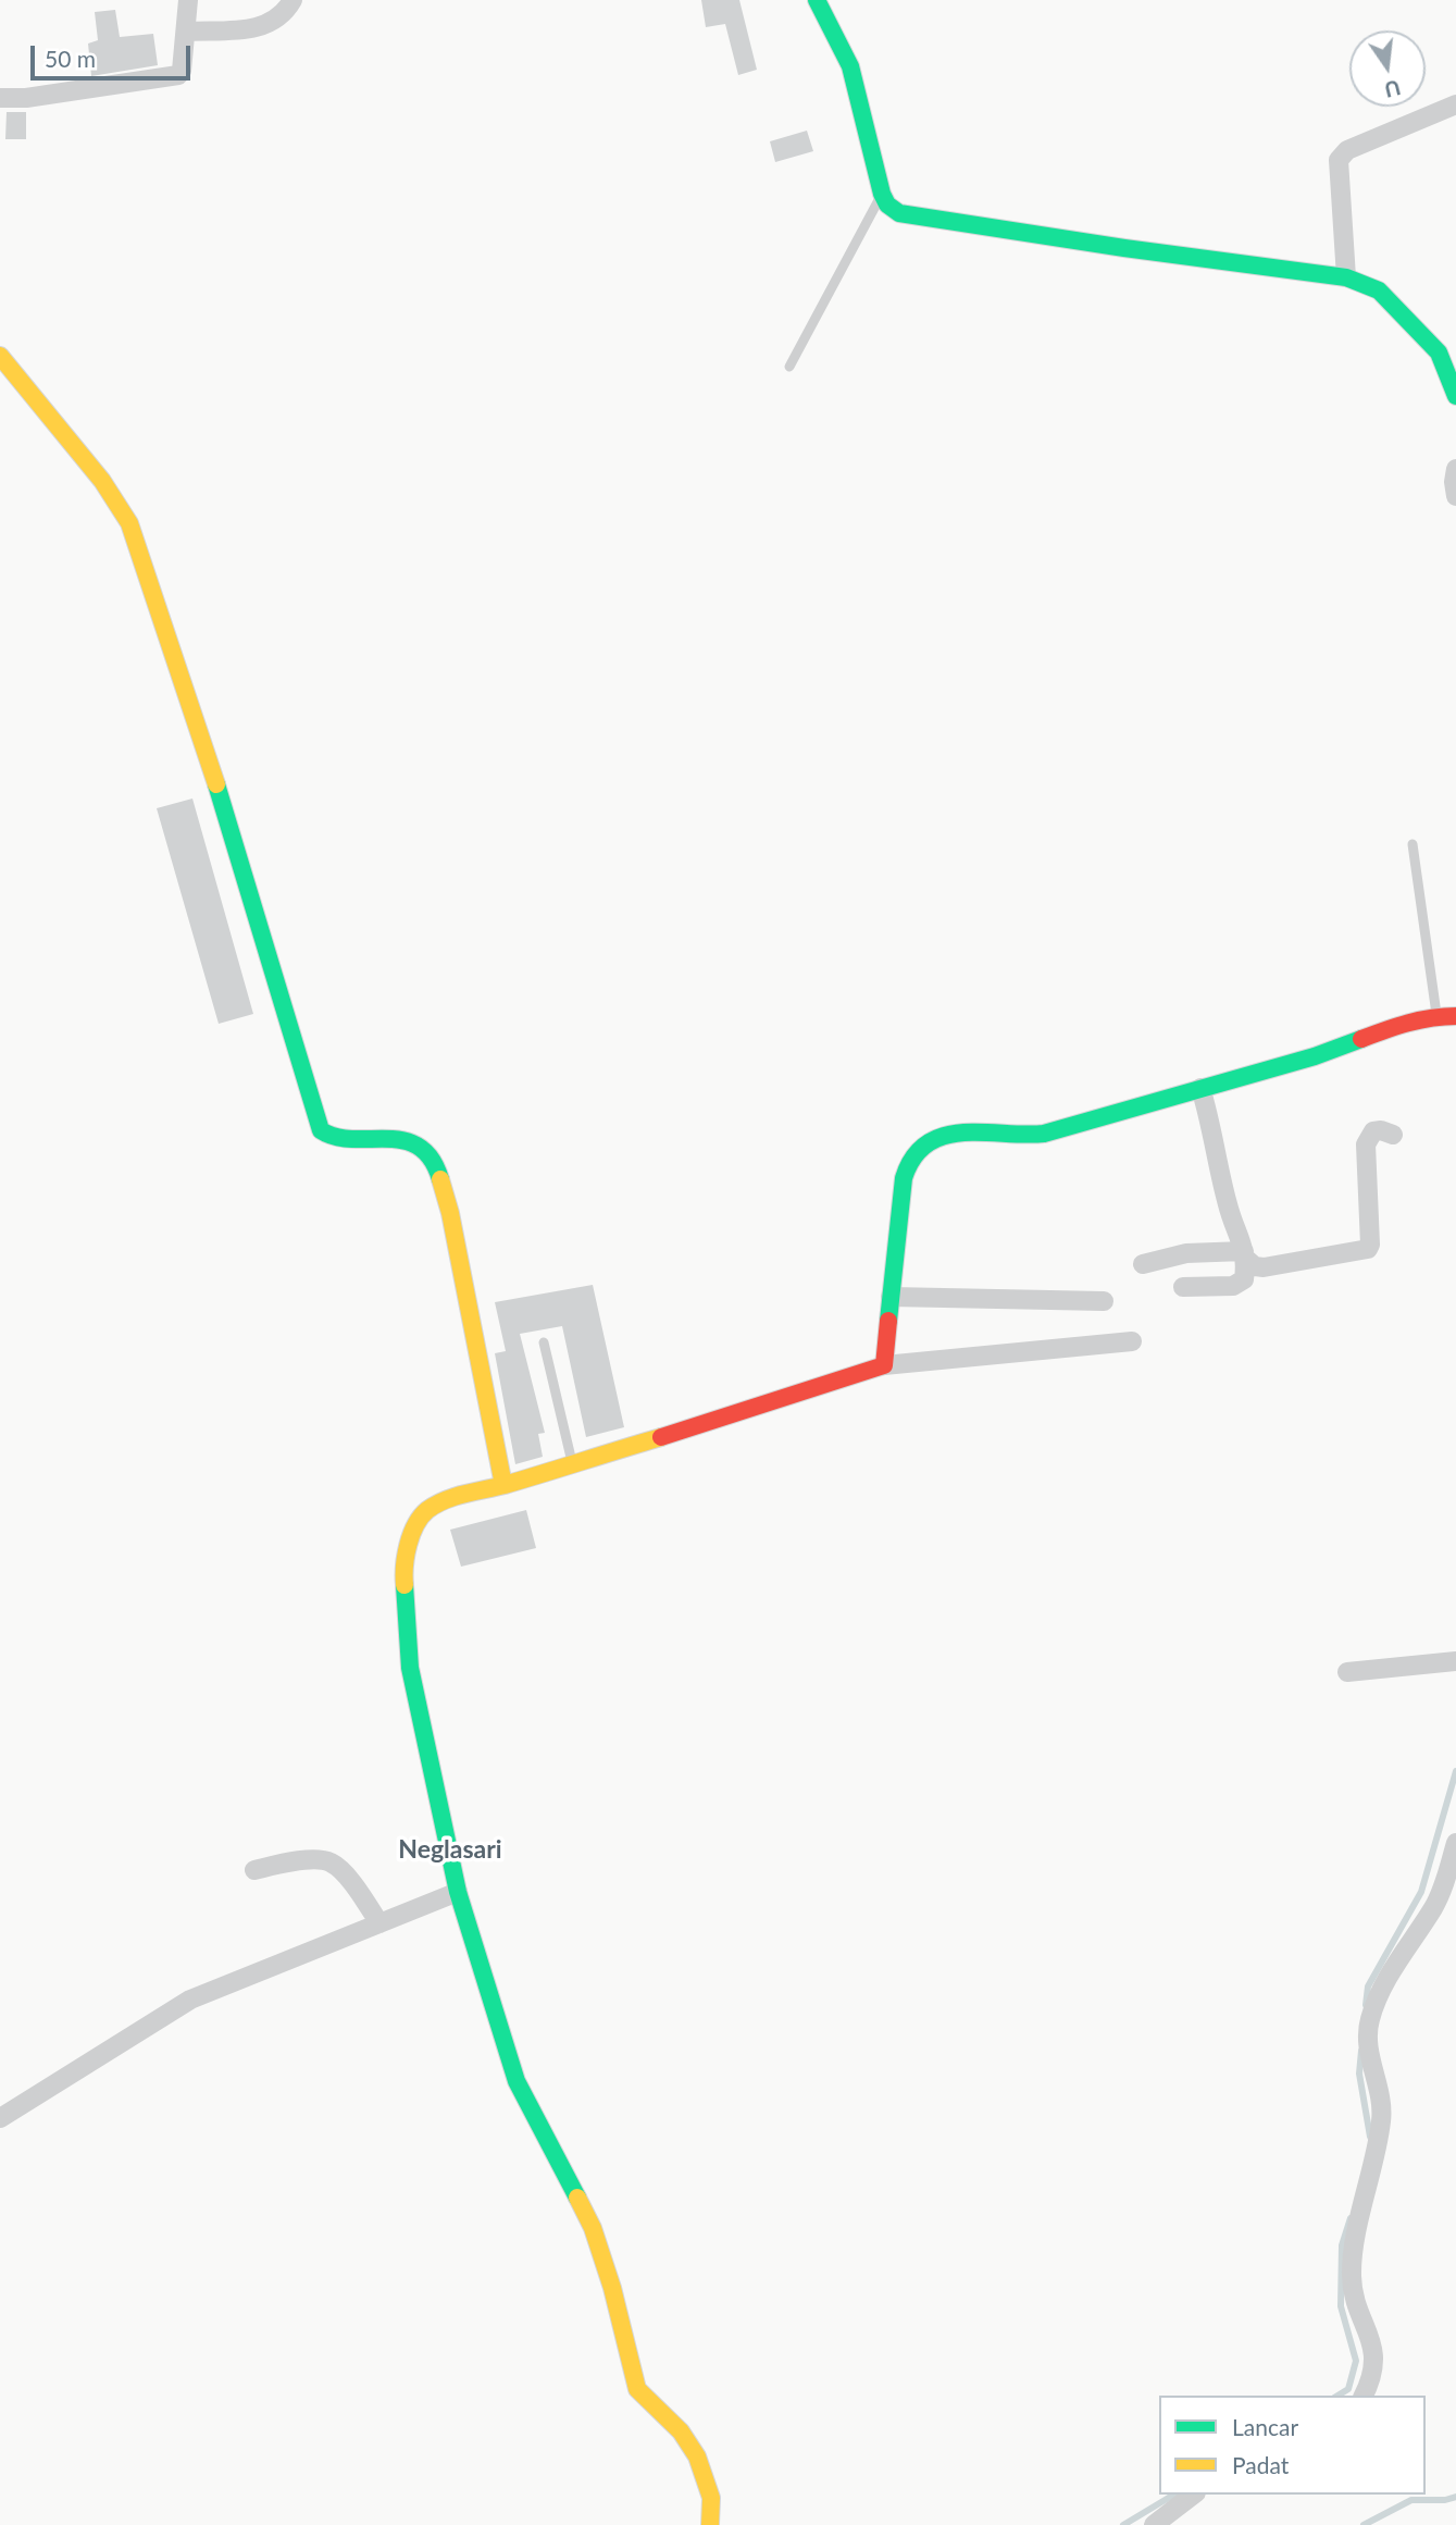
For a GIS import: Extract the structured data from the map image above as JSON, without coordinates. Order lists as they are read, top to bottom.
{
  "districts": ["Neglasari"],
  "legend": ["Lancar", "Padat"],
  "scale_bar": "50 m",
  "north": "bottom"
}
